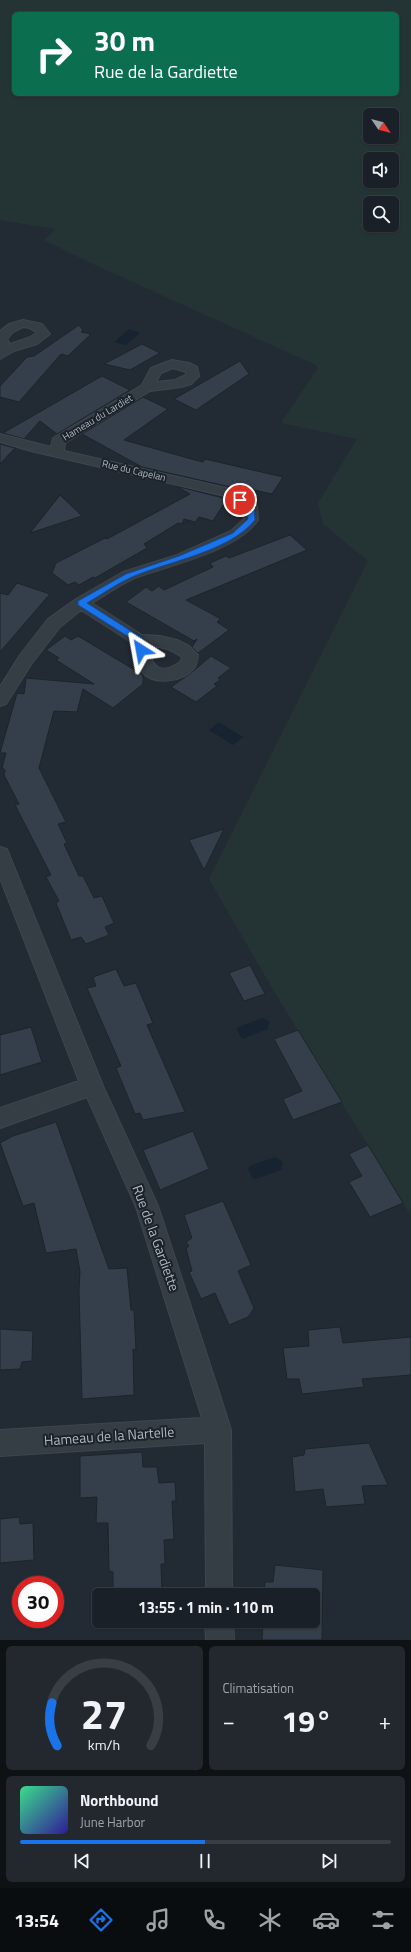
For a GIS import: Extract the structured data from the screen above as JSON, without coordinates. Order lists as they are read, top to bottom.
{
  "streets": {
    "street": [
      "Hameau du Lardiet",
      "Rue du Capelan",
      "Rue de la Gardiette",
      "Hameau de la Nartelle"
    ]
  },
  "crossings": [
    ["Hameau du Lardiet", "Rue du Capelan"],
    ["Rue de la Gardiette", "Hameau de la Nartelle"]
  ],
  "north": "bottom right",
  "page": {
    "turn": ["30 m", "Rue de la Gardiette"],
    "limit": "30",
    "trip": "13:55 · 1 min · 110 m",
    "tile": "Climatisation",
    "heat": ["−", "19°", "+"],
    "song": ["Northbound", "June Harbor"],
    "tabs": "13:54",
    "gauge": ["27", "km/h"]
  }
}
